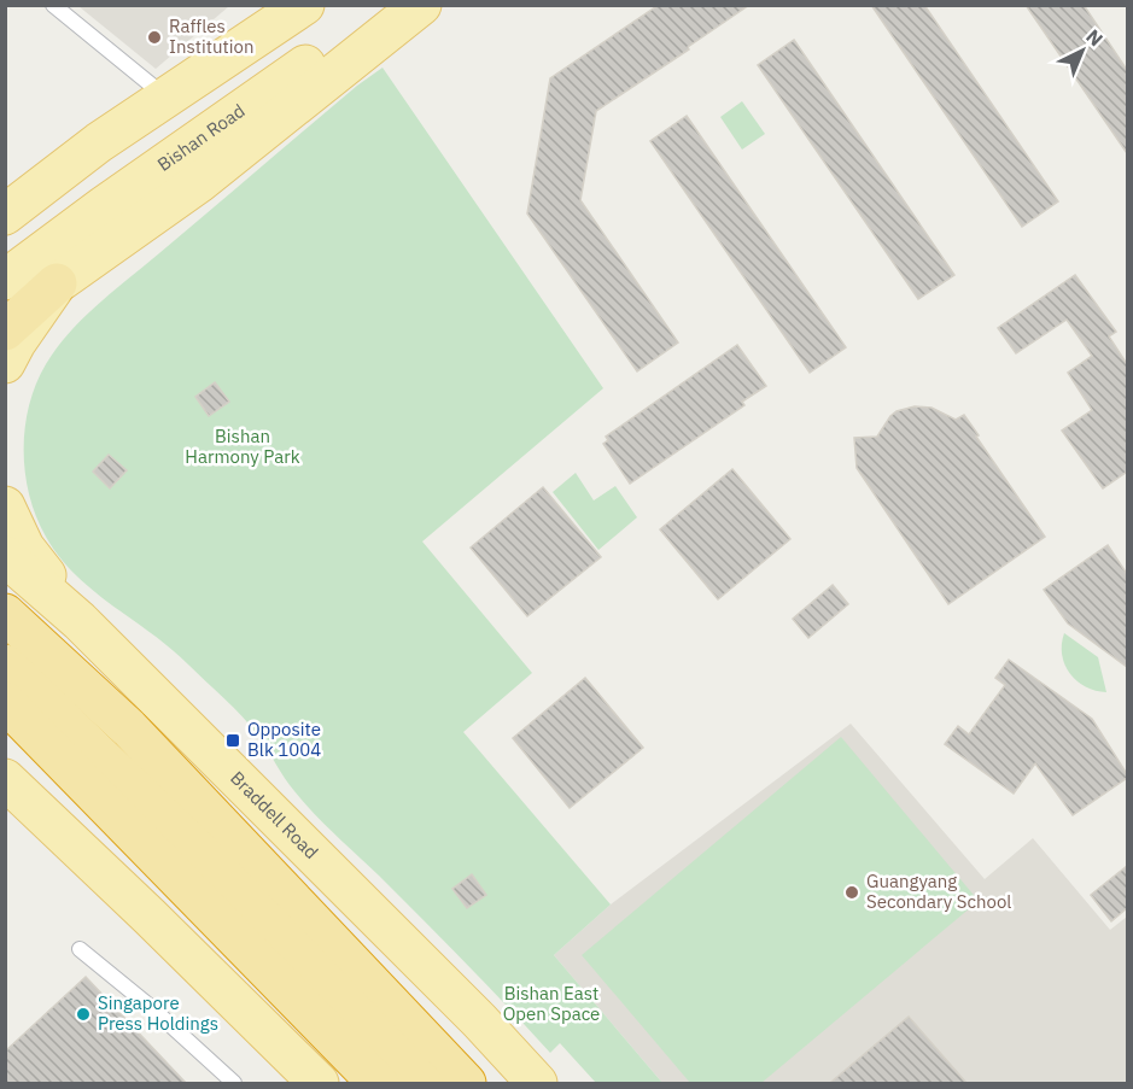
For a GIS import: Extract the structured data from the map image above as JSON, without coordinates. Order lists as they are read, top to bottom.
{
  "streets": {
    "main road": ["Bishan Road", "Braddell Road"]
  },
  "parks": ["Bishan Harmony Park", "Bishan East Open Space"],
  "places": {
    "other": ["Raffles Institution", "Guangyang Secondary School", "Singapore Press Holdings"],
    "transit": ["Opposite Blk 1004"]
  },
  "north": "top right"
}
